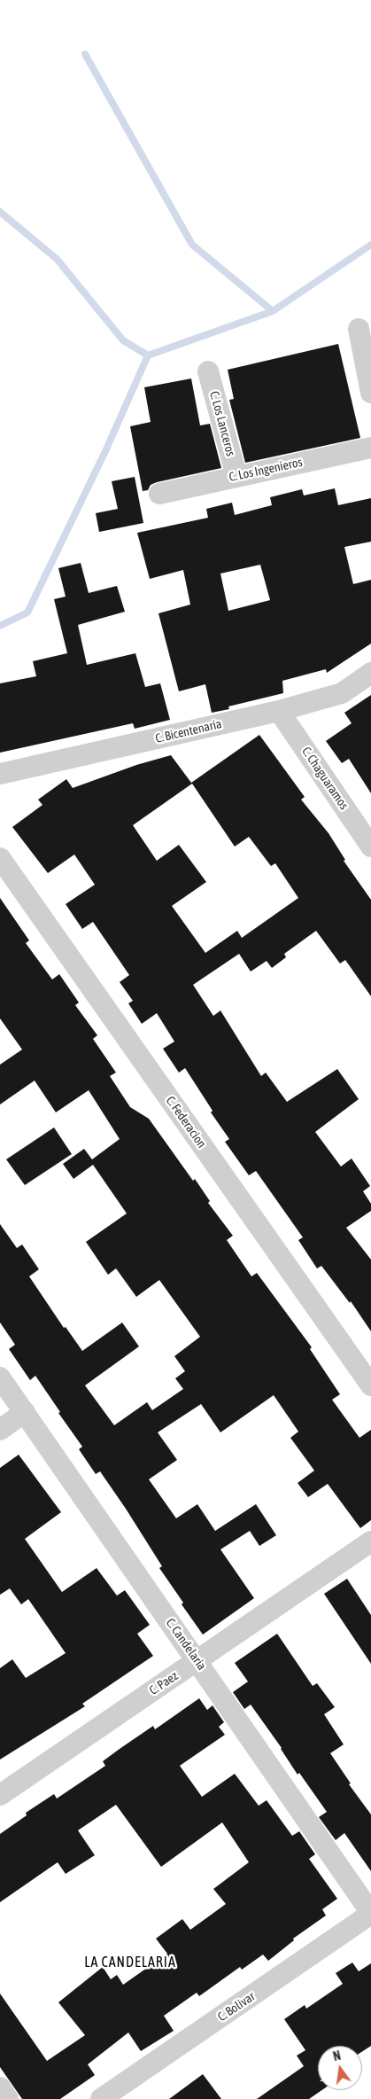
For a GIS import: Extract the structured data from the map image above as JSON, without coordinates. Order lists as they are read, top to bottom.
{
  "streets": {
    "street": [
      "C. Los Lanceros",
      "C. Los Ingenieros",
      "C. Bicentenaria",
      "C. Chaguaramos",
      "C. Federacion",
      "C. Candelaria",
      "C. Paez",
      "C. Bolivar"
    ]
  },
  "crossings": [
    ["C. Los Lanceros", "C. Los Ingenieros"],
    ["C. Bicentenaria", "C. Chaguaramos"],
    ["C. Candelaria", "C. Paez"],
    ["C. Candelaria", "C. Bolivar"]
  ],
  "districts": ["LA CANDELARIA"],
  "north": "top"
}
